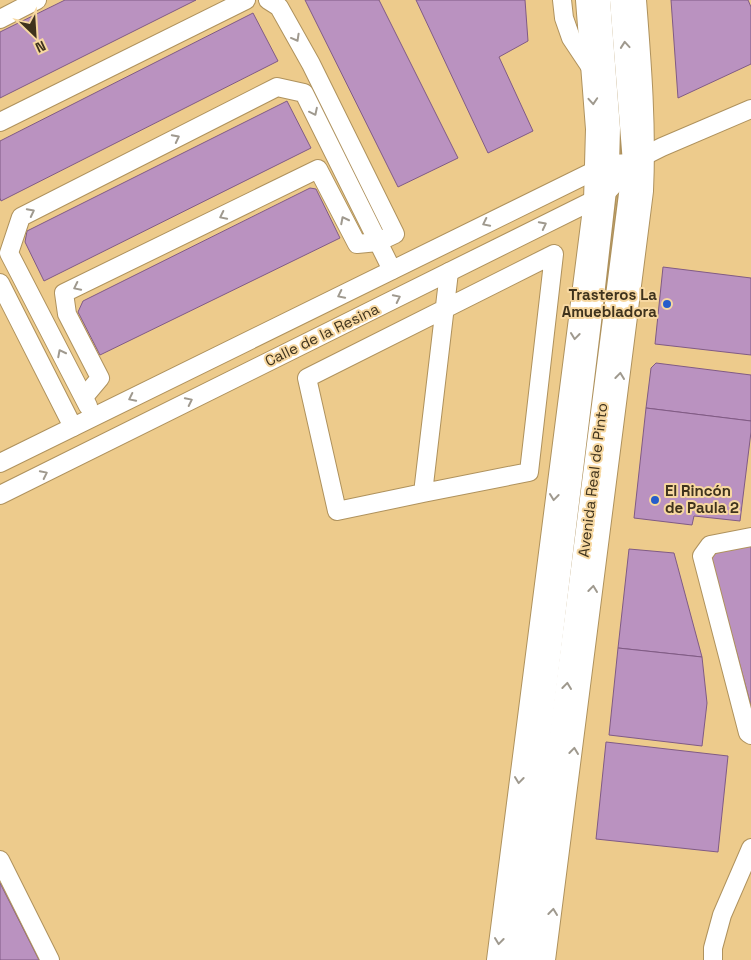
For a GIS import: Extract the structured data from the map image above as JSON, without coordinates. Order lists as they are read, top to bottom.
{
  "streets": {
    "main road": ["Avenida Real de Pinto"],
    "street": ["Calle de la Resina"]
  },
  "crossings": [
    ["Calle de la Resina", "Avenida Real de Pinto"]
  ],
  "places": ["Trasteros La Amuebladora", "El Rincón de Paula 2"],
  "north": "bottom right"
}
